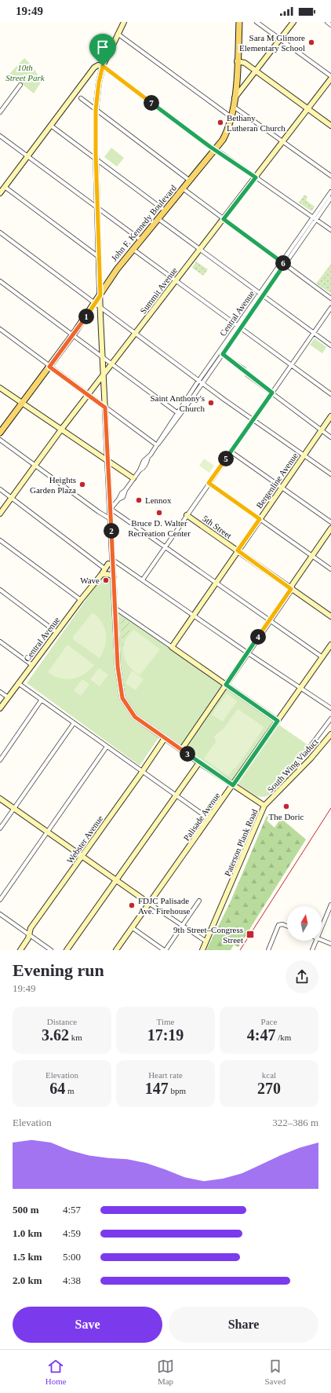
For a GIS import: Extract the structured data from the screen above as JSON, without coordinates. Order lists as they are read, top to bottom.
{
  "streets": {
    "main road": ["John F. Kennedy Boulevard"],
    "street": [
      "Summit Avenue",
      "Central Avenue",
      "Bergenline Avenue",
      "5th Street",
      "South Wing Viaduct",
      "Palisade Avenue",
      "Webster Avenue",
      "Paterson Plank Road"
    ]
  },
  "crossings": [
    ["John F. Kennedy Boulevard", "Paterson Plank Road"],
    ["Summit Avenue", "Paterson Plank Road"],
    ["Central Avenue", "Paterson Plank Road"],
    ["Bergenline Avenue", "5th Street"],
    ["South Wing Viaduct", "Paterson Plank Road"],
    ["Palisade Avenue", "Paterson Plank Road"],
    ["Webster Avenue", "Paterson Plank Road"]
  ],
  "parks": ["10th Street Park"],
  "places": {
    "other": [
      "Sara M Glimore Elementary School",
      "Bethany Lutheran Church",
      "Saint Anthony's Church",
      "Heights Garden Plaza",
      "Lennox",
      "Bruce D. Walter Recreation Center",
      "Wave",
      "The Doric",
      "FDJC Palisade Ave. Firehouse"
    ],
    "transit": ["9th Street–Congress Street"]
  },
  "north": "top",
  "page": {
    "status": "19:49",
    "pins": [
      "7",
      "6",
      "1",
      "5",
      "2",
      "4",
      "3"
    ],
    "heading": ["Evening run", "19:49"],
    "stats": [
      ["Distance", "3.62 km"],
      ["Time", "17:19"],
      ["Pace", "4:47 /km"],
      ["Elevation", "64 m"],
      ["Heart rate", "147 bpm"],
      ["kcal", "270"]
    ],
    "chart": ["Elevation", "322–386 m"],
    "list": [
      {
        "name": "500 m",
        "note": "4:57"
      },
      {
        "name": "1.0 km",
        "note": "4:59"
      },
      {
        "name": "1.5 km",
        "note": "5:00"
      },
      {
        "name": "2.0 km",
        "note": "4:38"
      }
    ],
    "buttons": ["Save", "Share"],
    "tabs": ["Home", "Map", "Saved"]
  }
}
